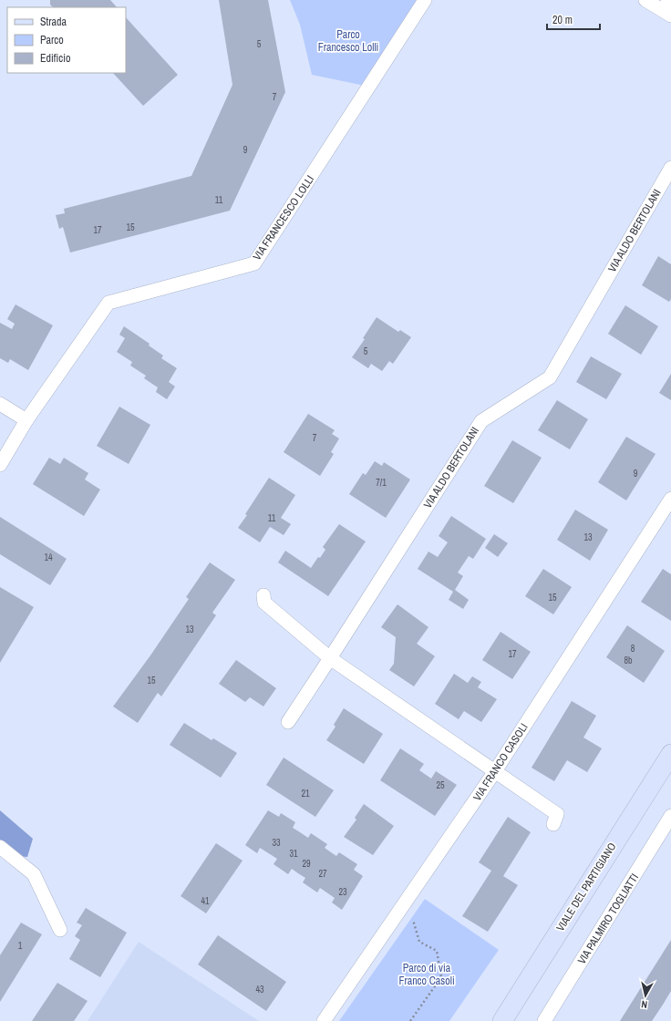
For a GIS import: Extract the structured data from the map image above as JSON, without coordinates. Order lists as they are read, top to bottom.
{
  "streets": {
    "main road": ["VIALE DEL PARTIGIANO"],
    "street": [
      "VIA FRANCESCO LOLLI",
      "VIA ALDO BERTOLANI",
      "VIA FRANCO CASOLI",
      "VIA PALMIRO TOGLIATTI"
    ]
  },
  "parks": ["Parco Francesco Lolli", "Parco di via Franco Casoli"],
  "house_numbers": [
    "5",
    "7",
    "9",
    "11",
    "15",
    "17",
    "5",
    "7",
    "9",
    "7/1",
    "11",
    "13",
    "14",
    "15",
    "13",
    "8",
    "17",
    "8b",
    "15",
    "25",
    "21",
    "33",
    "31",
    "29",
    "27",
    "23",
    "41",
    "1",
    "43"
  ],
  "legend": ["Strada", "Parco", "Edificio"],
  "scale_bar": "20 m",
  "north": "bottom"
}
